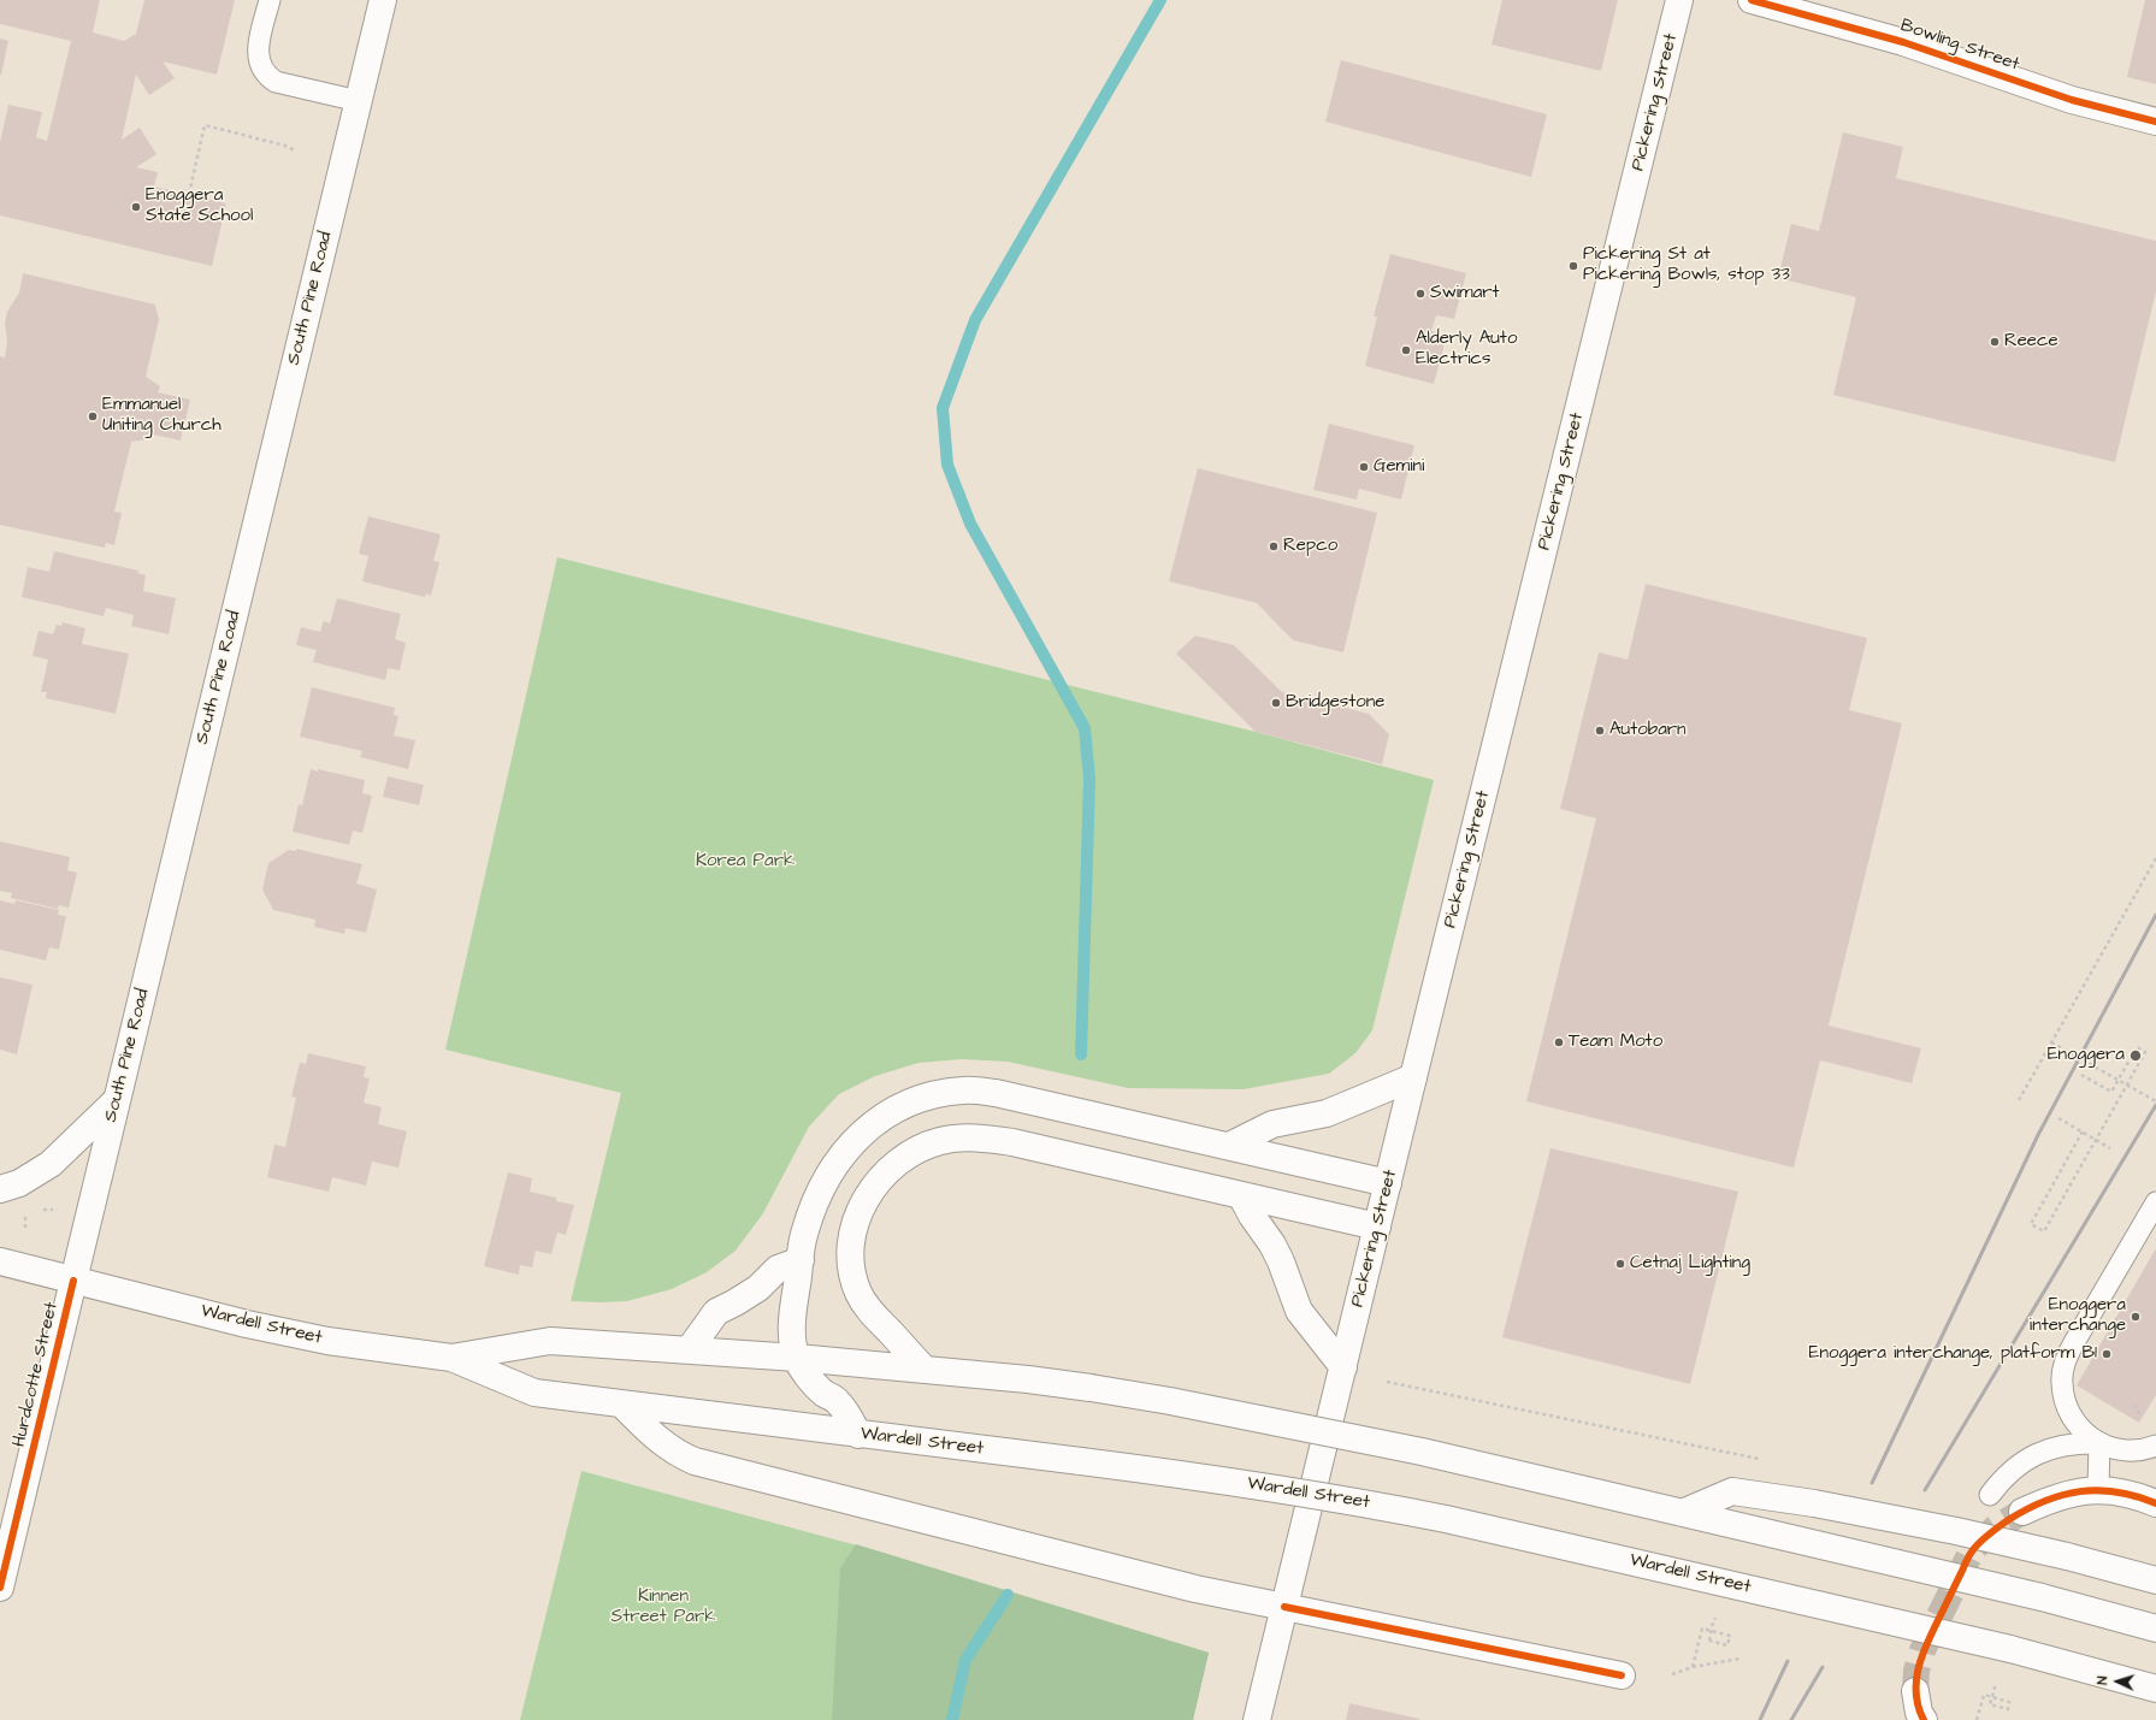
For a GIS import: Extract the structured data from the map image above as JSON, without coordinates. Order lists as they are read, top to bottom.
{
  "streets": {
    "main road": [
      "Bowling Street",
      "Pickering Street",
      "South Pine Road",
      "Wardell Street",
      "Hurdcotte Street"
    ]
  },
  "crossings": [
    ["South Pine Road", "Wardell Street"],
    ["South Pine Road", "Hurdcotte Street"],
    ["Wardell Street", "Hurdcotte Street"]
  ],
  "parks": ["Korea Park", "Kinnen Street Park"],
  "places": [
    "Enoggera State School",
    "Pickering St at Pickering Bowls, stop 33",
    "Swimart",
    "Reece",
    "Alderly Auto Electrics",
    "Emmanuel Uniting Church",
    "Gemini",
    "Repco",
    "Bridgestone",
    "Autobarn",
    "Team Moto",
    "Enoggera",
    "Cetnaj Lighting",
    "Enoggera interchange",
    "Enoggera interchange, platform B1"
  ],
  "north": "left"
}
